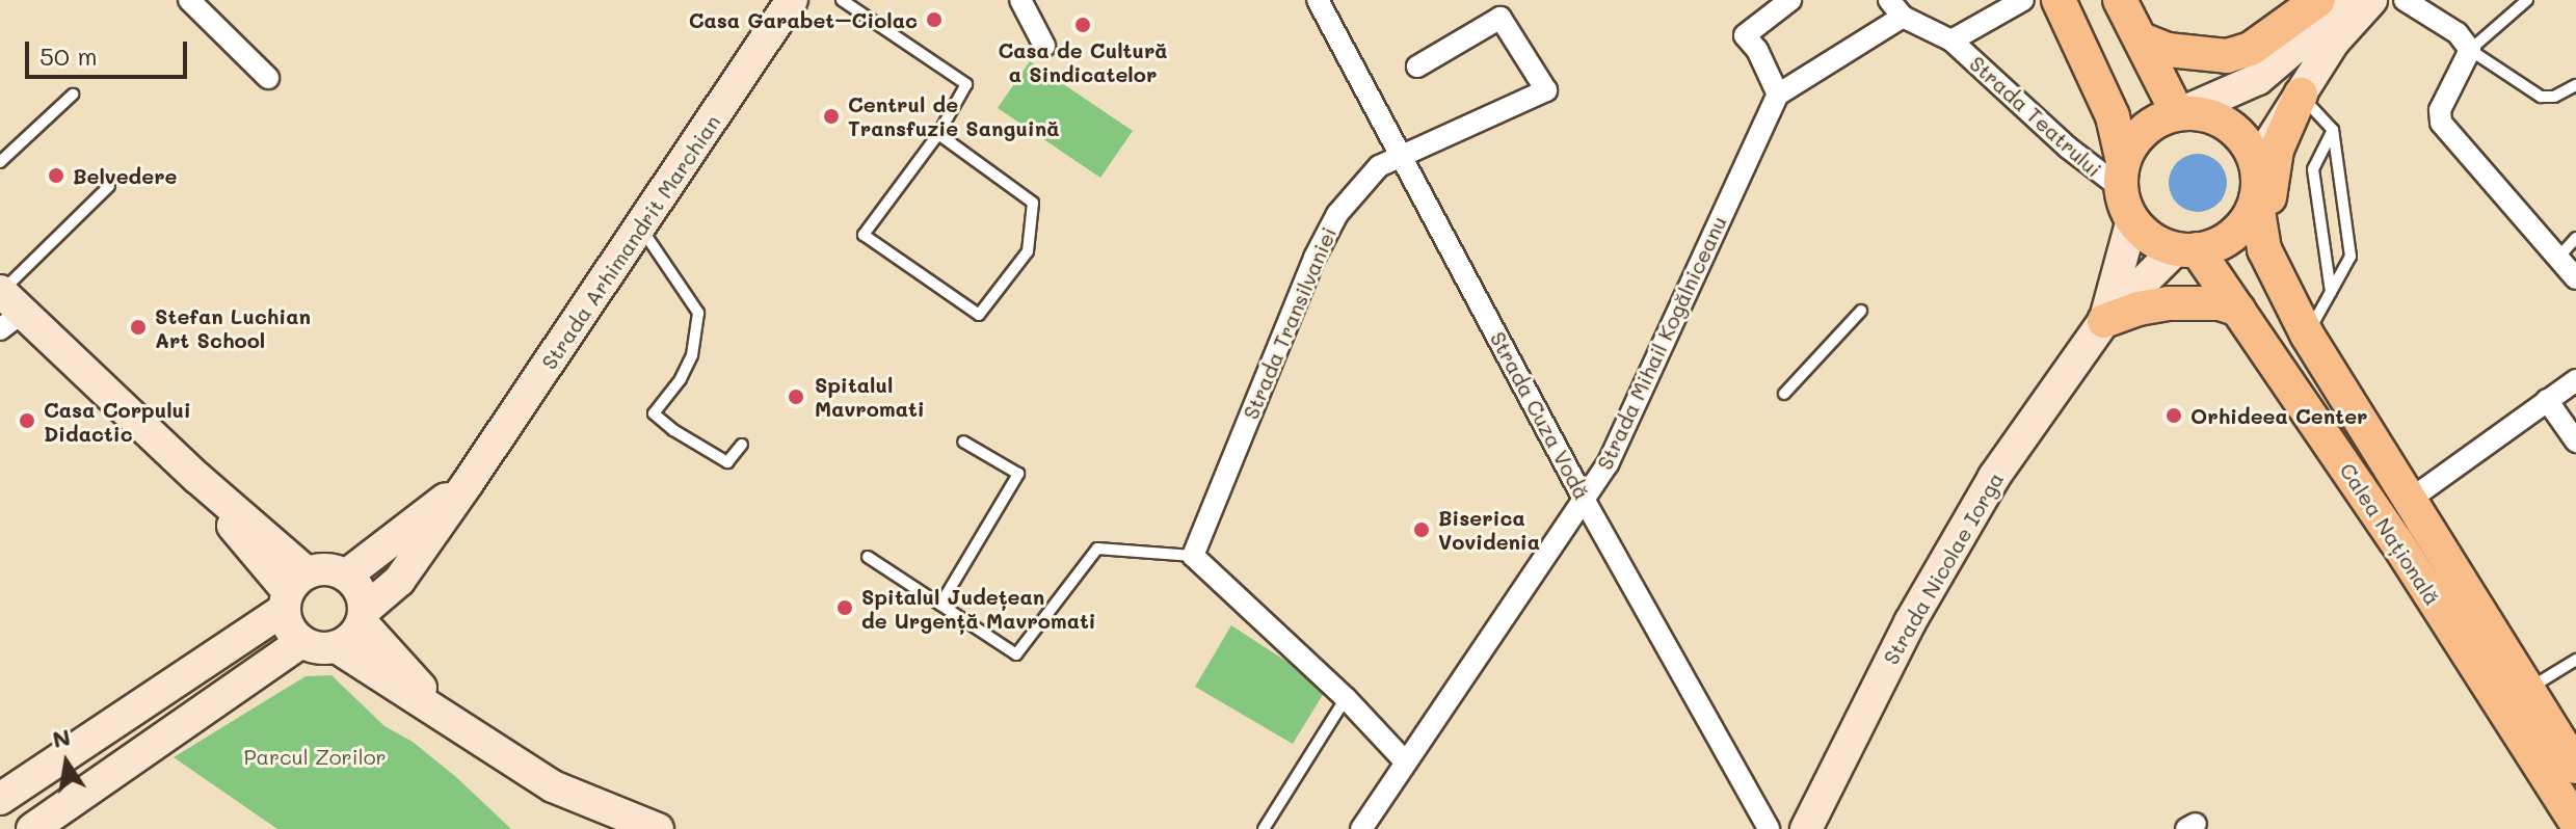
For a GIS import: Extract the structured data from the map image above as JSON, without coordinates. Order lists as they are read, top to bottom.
{
  "streets": {
    "main road": ["Strada Arhimandrit Marchian", "Calea Națională", "Strada Nicolae Iorga"],
    "street": [
      "Strada Teatrului",
      "Strada Transilvaniei",
      "Strada Mihail Kogălniceanu",
      "Strada Cuza Vodă"
    ]
  },
  "crossings": [
    ["Strada Teatrului", "Calea Națională"],
    ["Strada Teatrului", "Strada Nicolae Iorga"],
    ["Strada Transilvaniei", "Strada Cuza Vodă"],
    ["Strada Mihail Kogălniceanu", "Strada Cuza Vodă"],
    ["Calea Națională", "Strada Nicolae Iorga"]
  ],
  "parks": ["Parcul Zorilor"],
  "places": [
    "Casa Garabet–Ciolac",
    "Casa de Cultură a Sindicatelor",
    "Centrul de Transfuzie Sanguină",
    "Belvedere",
    "Stefan Luchian Art School",
    "Spitalul Mavromati",
    "Orhideea Center",
    "Casa Corpului Didactic",
    "Biserica Vovidenia",
    "Spitalul Județean de Urgență Mavromati"
  ],
  "scale_bar": "50 m",
  "north": "top"
}
